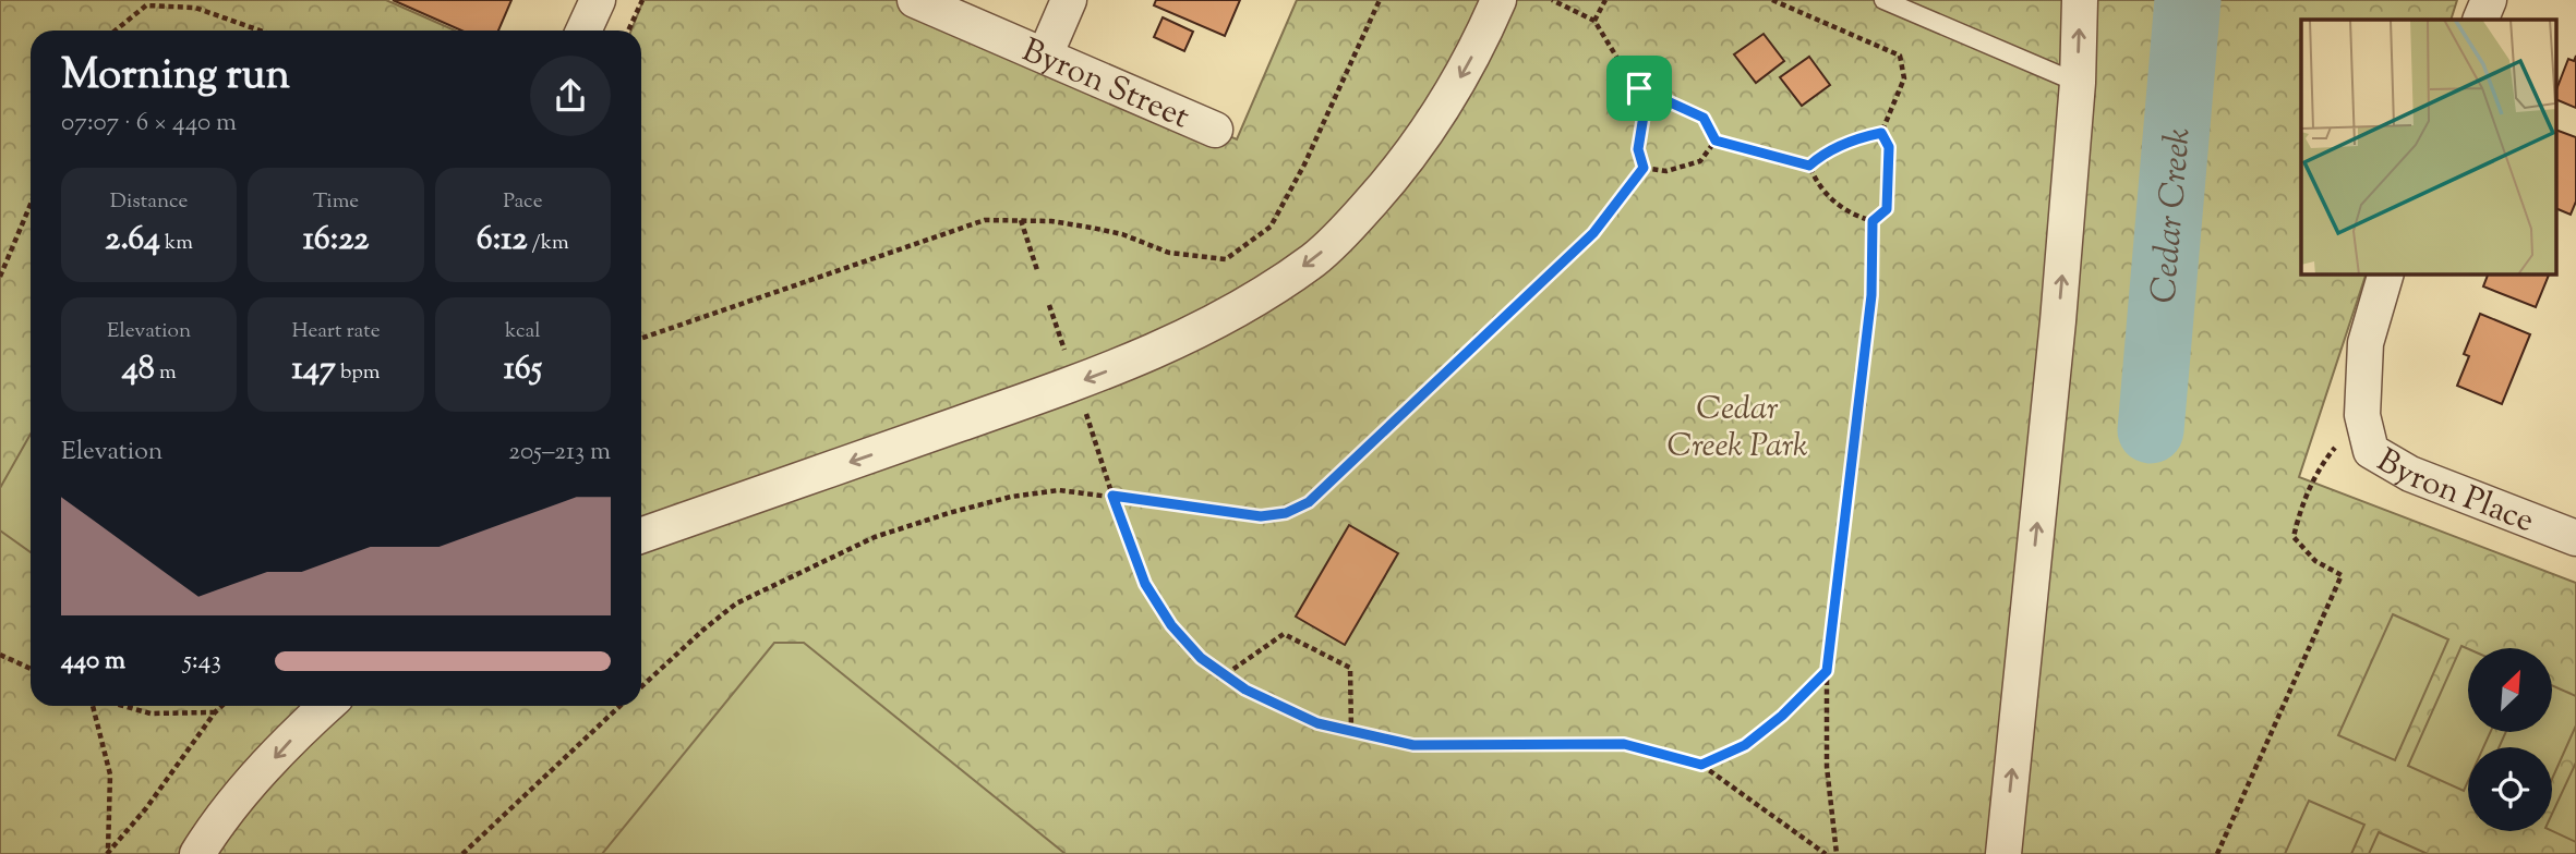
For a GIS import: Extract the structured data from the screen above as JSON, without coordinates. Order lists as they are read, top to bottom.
{
  "streets": {
    "street": ["Byron Street", "Byron Place"]
  },
  "water": ["Cedar Creek"],
  "parks": ["Cedar Creek Park"],
  "north": "top right",
  "page": {
    "heading": ["Morning run", "07:07 · 6 × 440 m"],
    "stats": [
      ["Distance", "2.64 km"],
      ["Time", "16:22"],
      ["Pace", "6:12 /km"],
      ["Elevation", "48 m"],
      ["Heart rate", "147 bpm"],
      ["kcal", "165"]
    ],
    "chart": ["Elevation", "205–213 m"],
    "list": [
      {
        "name": "440 m",
        "note": "5:43"
      }
    ]
  }
}
